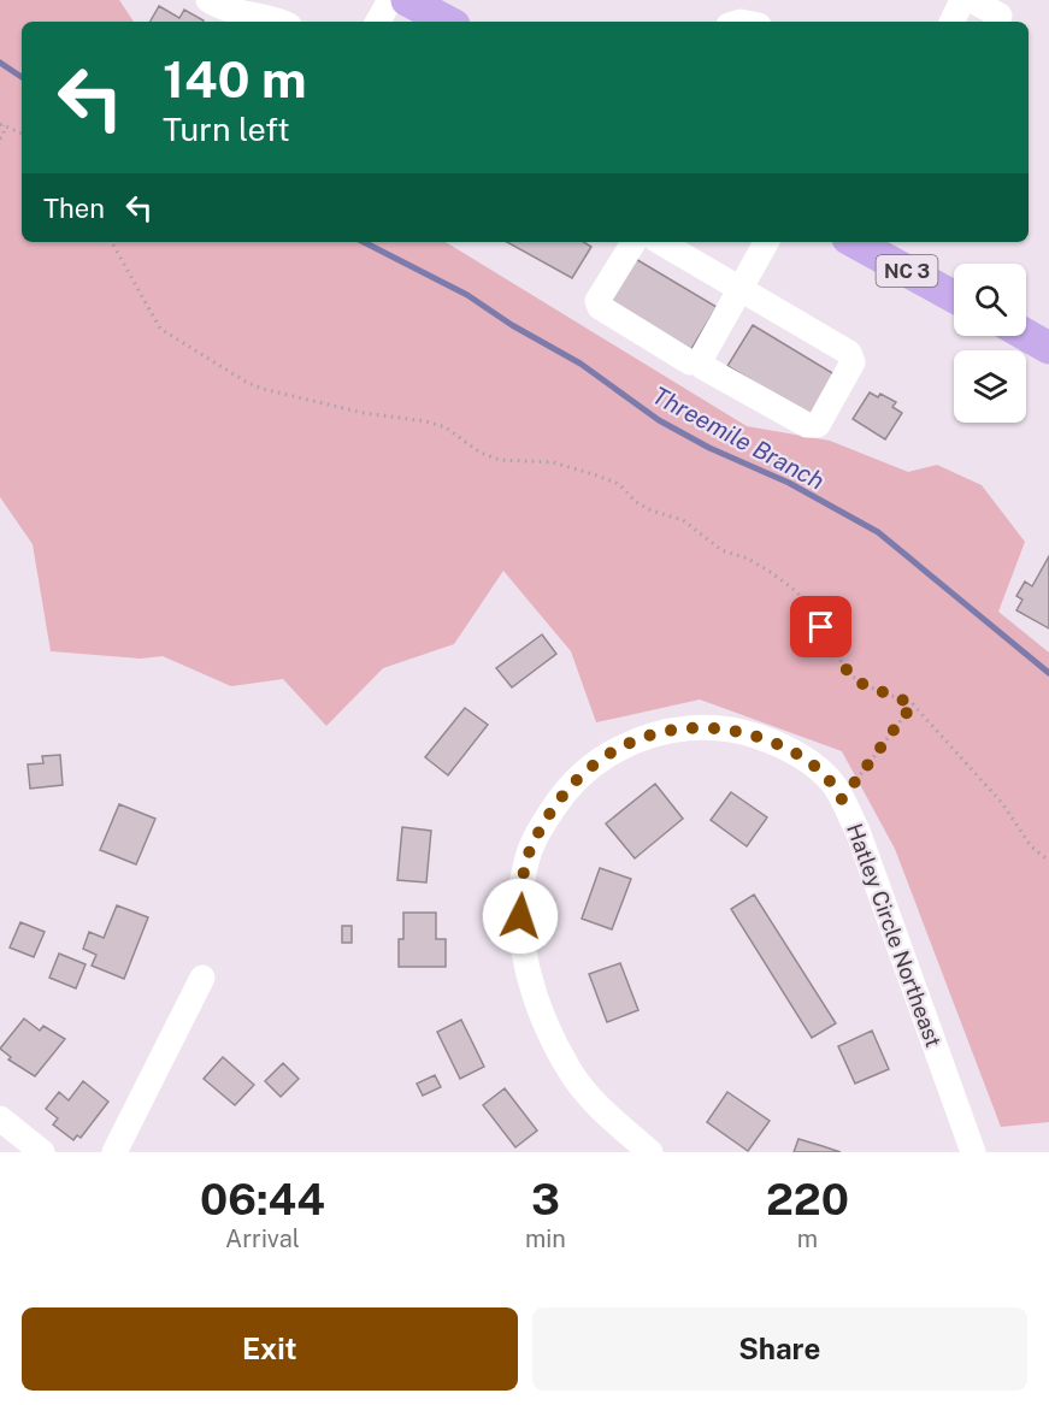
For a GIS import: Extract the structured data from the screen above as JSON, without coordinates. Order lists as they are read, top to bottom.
{
  "streets": {
    "main road": ["NC 3"],
    "street": ["Hatley Circle Northeast"]
  },
  "water": ["Threemile Branch"],
  "page": {
    "turn": ["140 m", "Turn left"],
    "then": "Then",
    "eta": [
      "06:44",
      "Arrival",
      "3",
      "min",
      "220",
      "m"
    ],
    "buttons": ["Exit", "Share"]
  }
}
